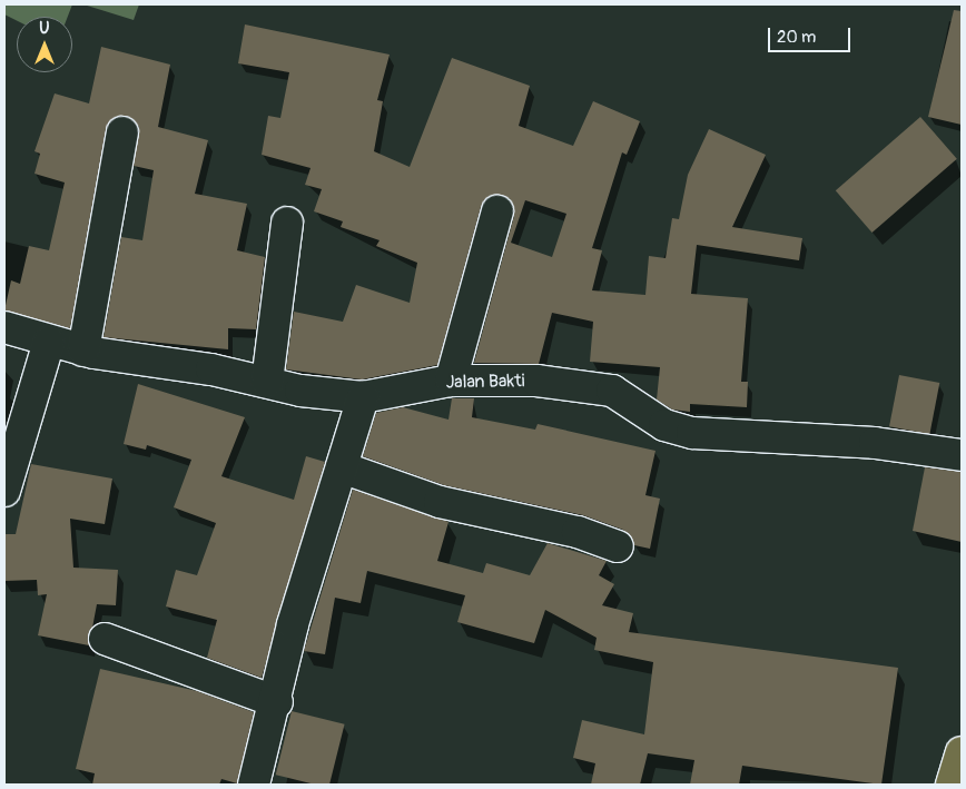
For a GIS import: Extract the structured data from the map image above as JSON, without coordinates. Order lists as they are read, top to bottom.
{
  "streets": {
    "street": ["Jalan Bakti"]
  },
  "scale_bar": "20 m",
  "north": "top"
}
